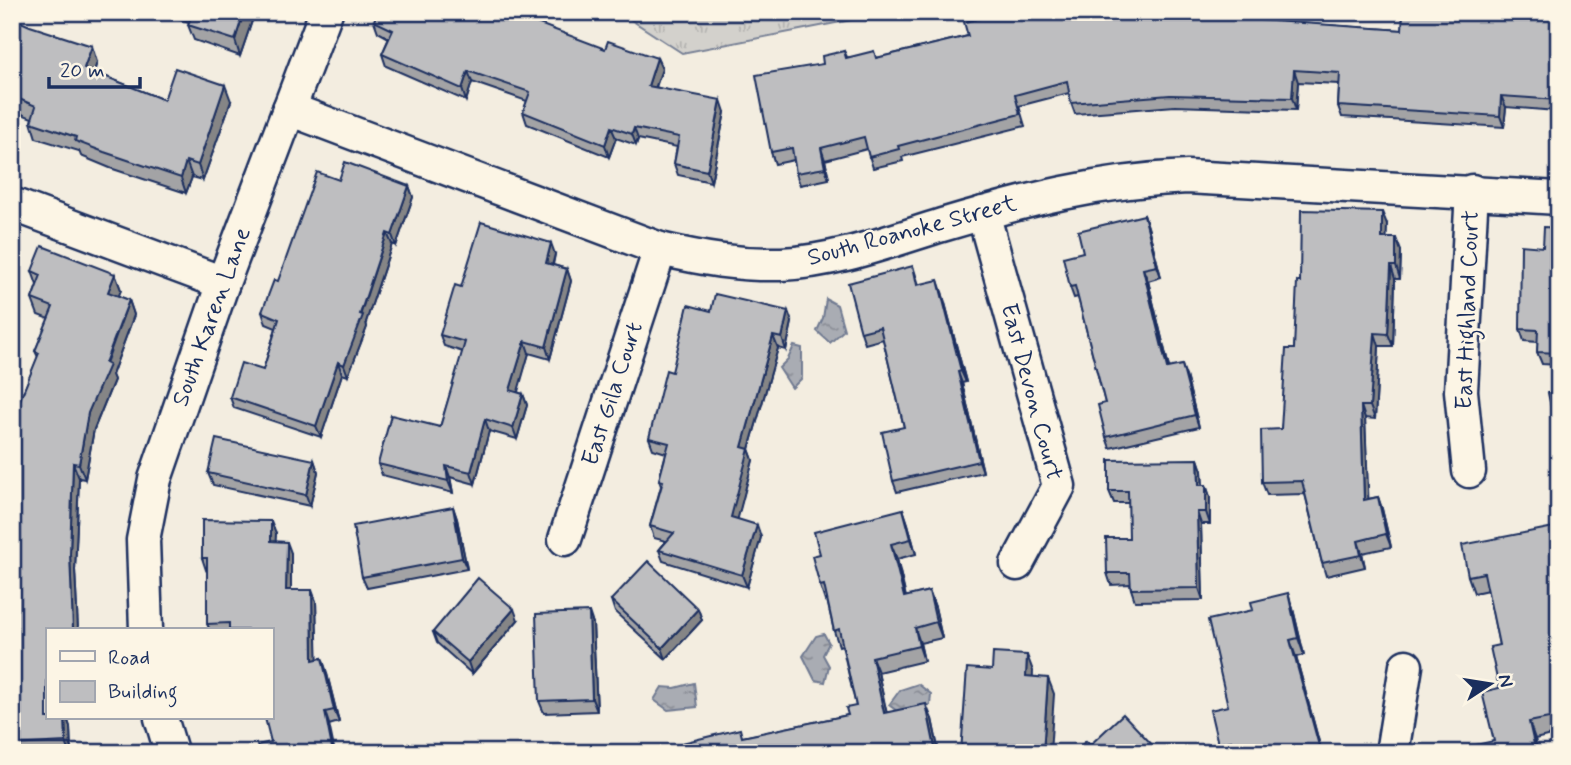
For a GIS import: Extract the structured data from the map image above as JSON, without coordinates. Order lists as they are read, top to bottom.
{
  "streets": {
    "street": [
      "South Roanoke Street",
      "East Highland Court",
      "South Karen Lane",
      "East Devon Court",
      "East Gila Court"
    ]
  },
  "crossings": [
    ["South Roanoke Street", "East Highland Court"],
    ["South Roanoke Street", "South Karen Lane"],
    ["South Roanoke Street", "East Devon Court"],
    ["South Roanoke Street", "East Gila Court"]
  ],
  "legend": ["Road", "Building"],
  "scale_bar": "20 m",
  "north": "right"
}
